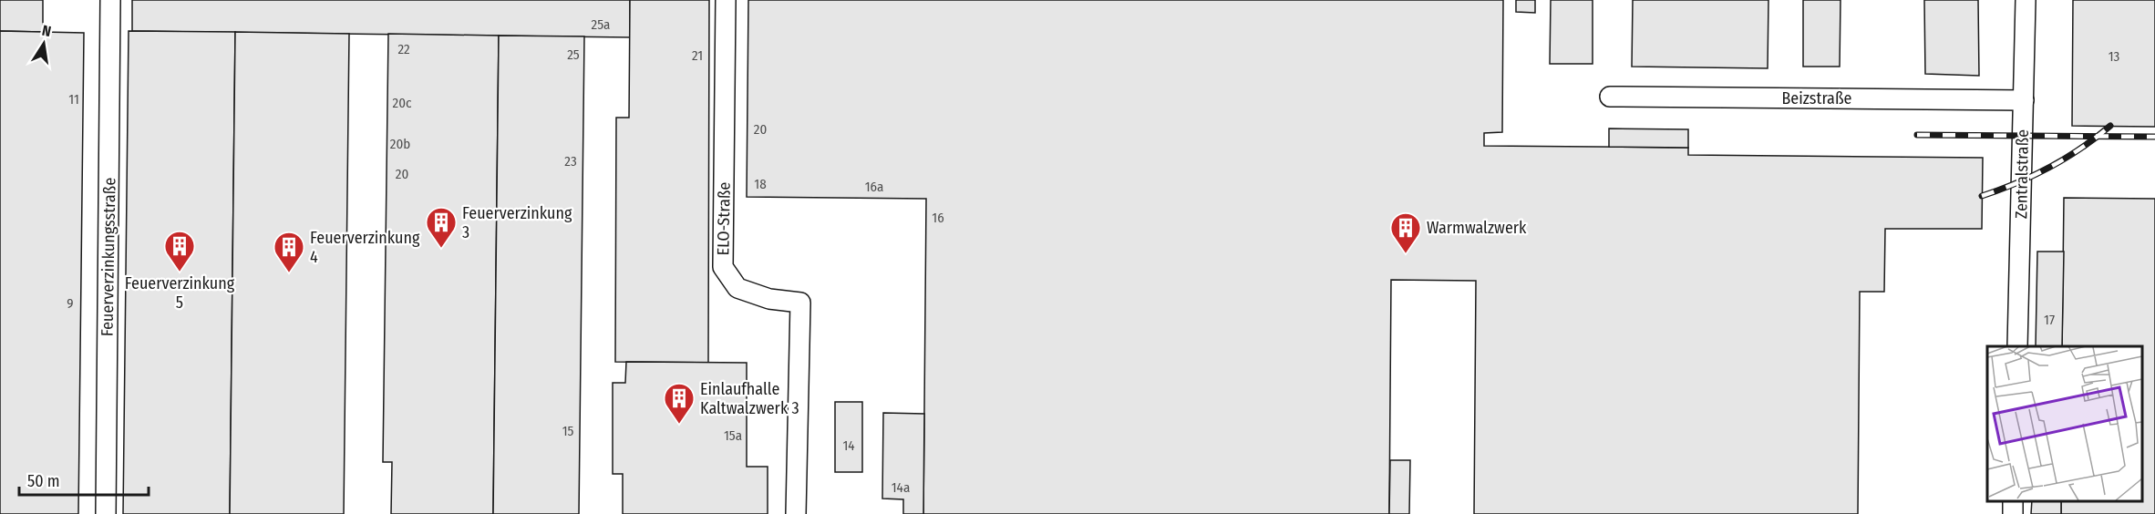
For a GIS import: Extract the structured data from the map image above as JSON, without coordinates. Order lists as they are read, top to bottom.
{
  "streets": {
    "street": [
      "Beizstraße",
      "Zentralstraße",
      "ELO-Straße",
      "Feuerverzinkungsstraße"
    ]
  },
  "crossings": [
    ["Beizstraße", "Zentralstraße"]
  ],
  "places": {
    "building": [
      "Feuerverzinkung 3",
      "Warmwalzwerk",
      "Feuerverzinkung 5",
      "Feuerverzinkung 4",
      "Einlaufhalle Kaltwalzwerk 3"
    ]
  },
  "house_numbers": [
    "25a",
    "22",
    "25",
    "21",
    "13",
    "11",
    "20c",
    "20",
    "20b",
    "23",
    "20",
    "18",
    "16a",
    "16",
    "9",
    "17",
    "15",
    "15a",
    "14",
    "14a"
  ],
  "scale_bar": "50 m",
  "north": "top"
}
